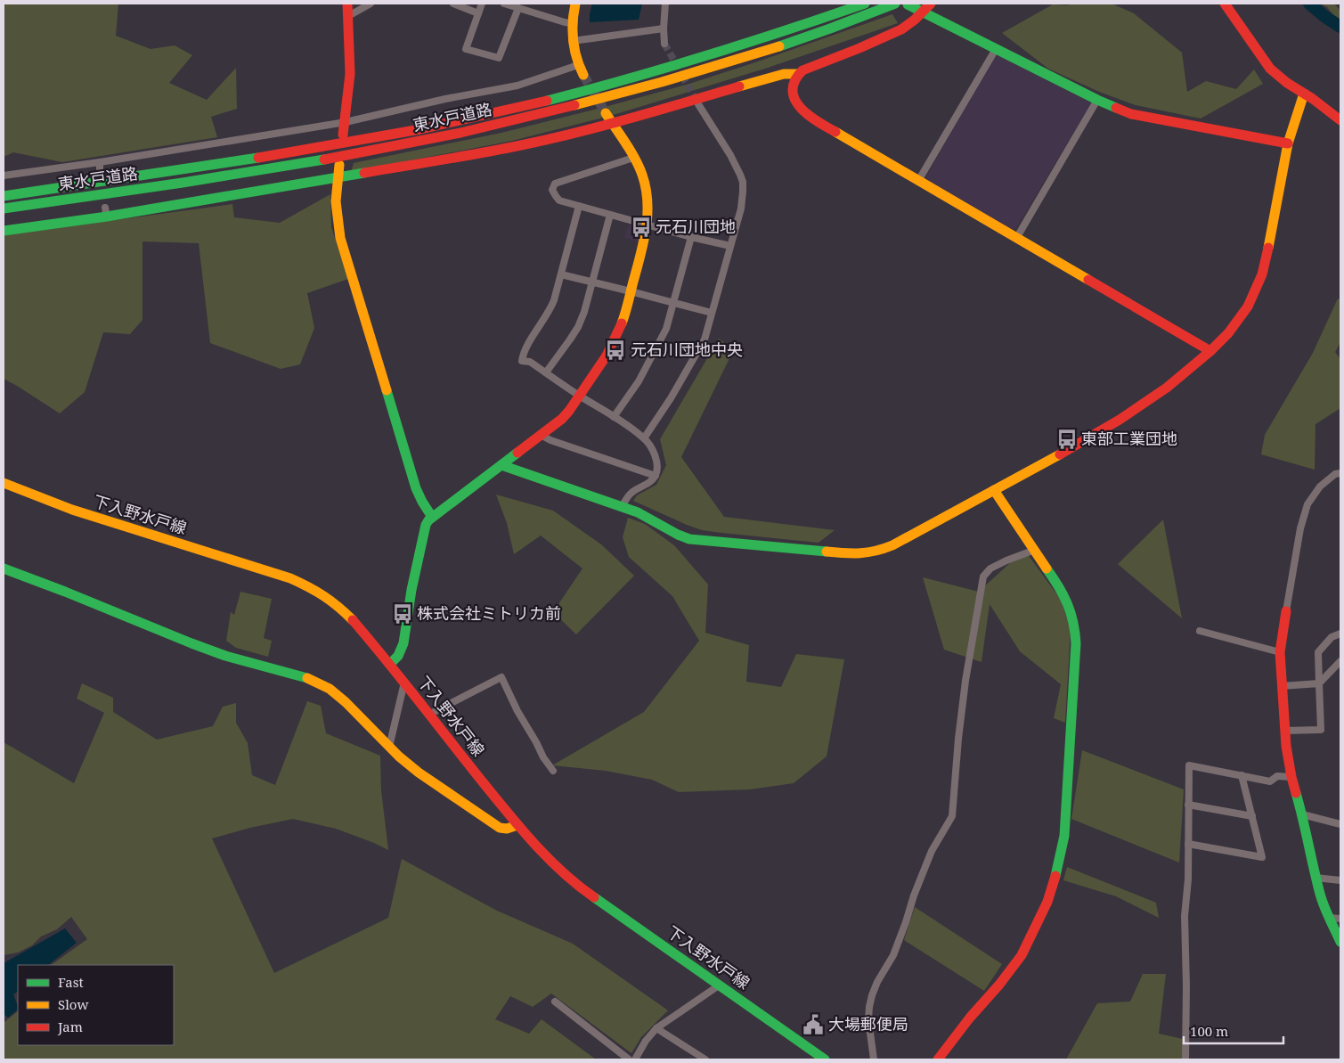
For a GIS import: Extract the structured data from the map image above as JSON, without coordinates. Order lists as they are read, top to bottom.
{
  "streets": {
    "main road": ["東水戸道路", "下入野水戸線"]
  },
  "places": {
    "bus stop": [
      "元石川団地",
      "元石川団地中央",
      "東部工業団地",
      "株式会社ミトリカ前"
    ],
    "public building": ["大場郵便局"]
  },
  "legend": ["Fast", "Slow", "Jam"],
  "scale_bar": "100 m"
}
